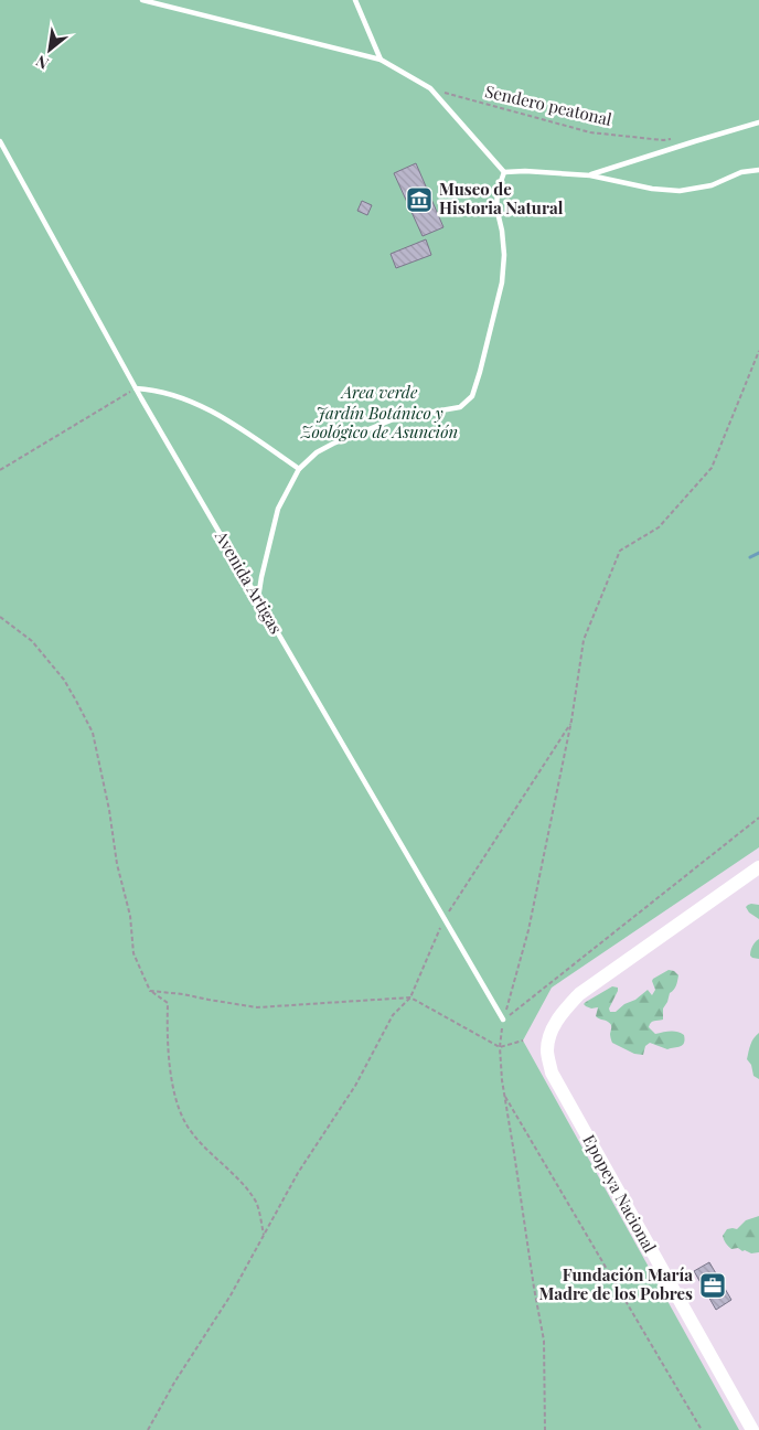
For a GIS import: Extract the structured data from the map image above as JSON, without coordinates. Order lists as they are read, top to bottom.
{
  "streets": {
    "street": ["Epopeya Nacional"],
    "lane": ["Avenida Artigas"],
    "path": ["Sendero peatonal"]
  },
  "parks": ["Area verde", "Jardín Botánico y Zoológico de Asunción"],
  "places": {
    "museum": ["Museo de Historia Natural"],
    "office": ["Fundación María Madre de los Pobres"]
  },
  "north": "bottom left"
}
